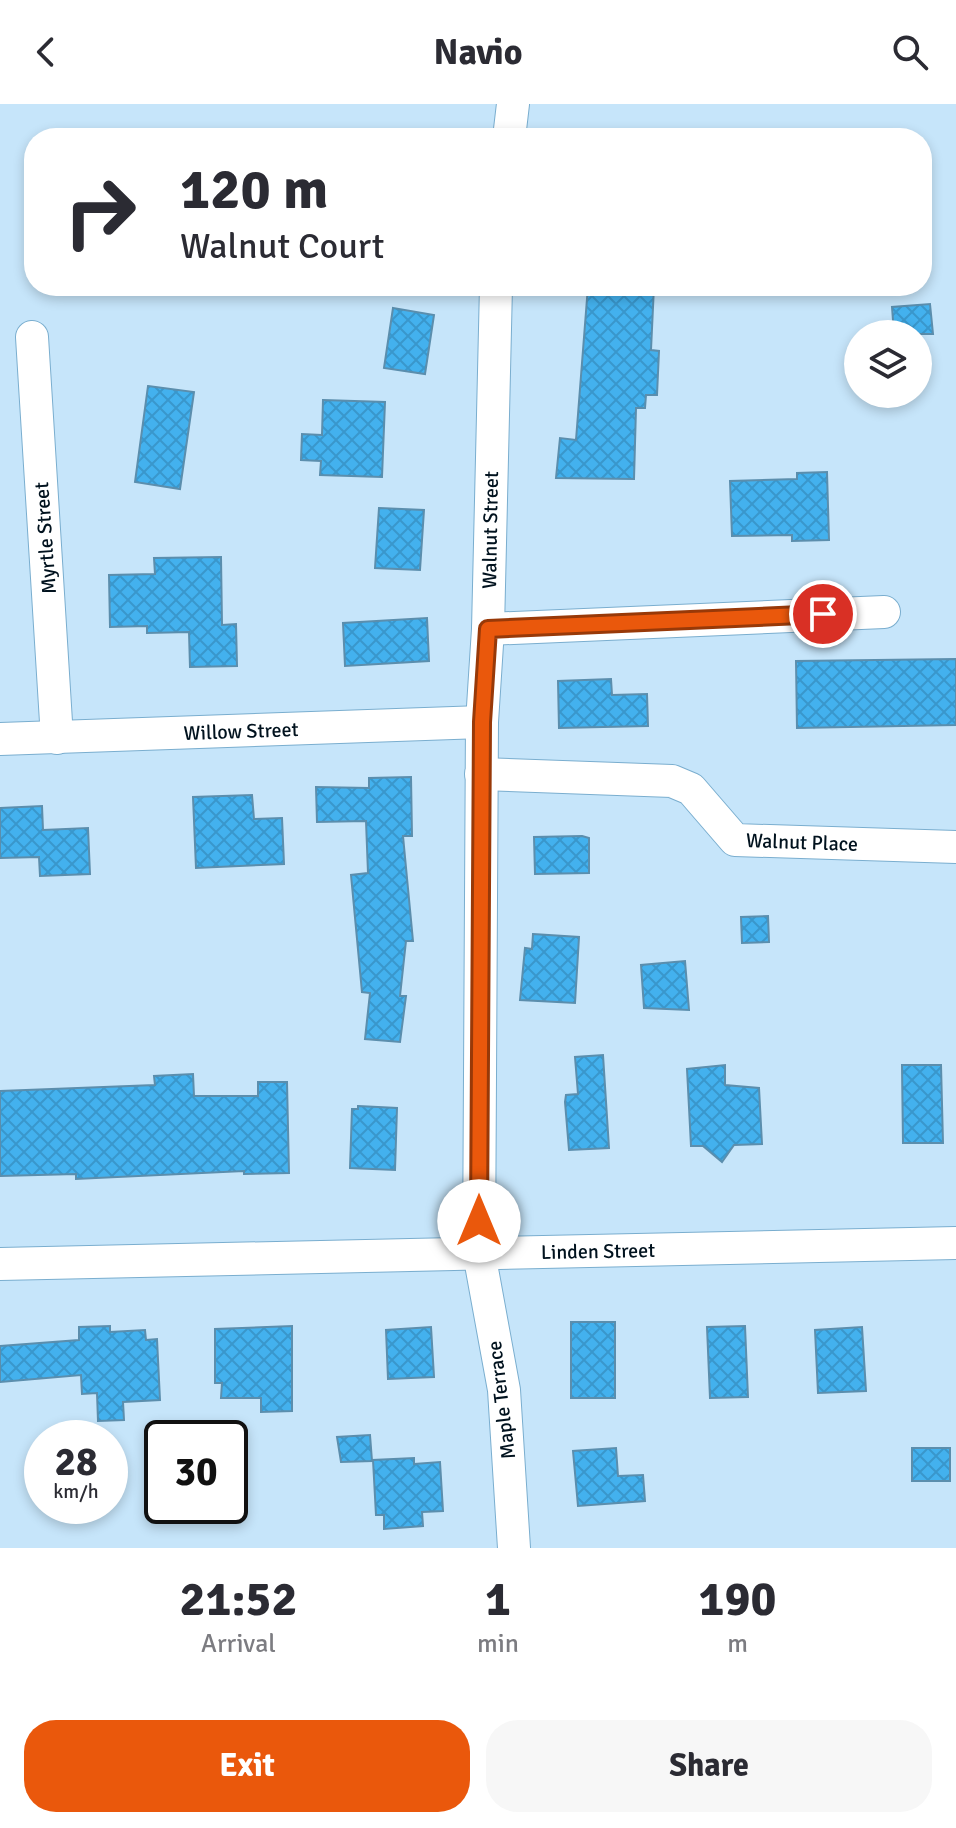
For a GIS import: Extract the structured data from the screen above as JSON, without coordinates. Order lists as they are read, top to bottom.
{
  "streets": {
    "street": [
      "Walnut Street",
      "Myrtle Street",
      "Willow Street",
      "Walnut Place",
      "Linden Street",
      "Maple Terrace"
    ]
  },
  "crossings": [
    ["Walnut Street", "Willow Street"],
    ["Walnut Street", "Walnut Place"],
    ["Walnut Street", "Linden Street"],
    ["Walnut Street", "Maple Terrace"],
    ["Myrtle Street", "Willow Street"],
    ["Linden Street", "Maple Terrace"]
  ],
  "page": {
    "header": "Navio",
    "turn": ["120 m", "Walnut Court"],
    "speed": "28 km/h",
    "limit": "30",
    "eta": [
      "21:52",
      "Arrival",
      "1",
      "min",
      "190",
      "m"
    ],
    "buttons": ["Exit", "Share"]
  }
}
